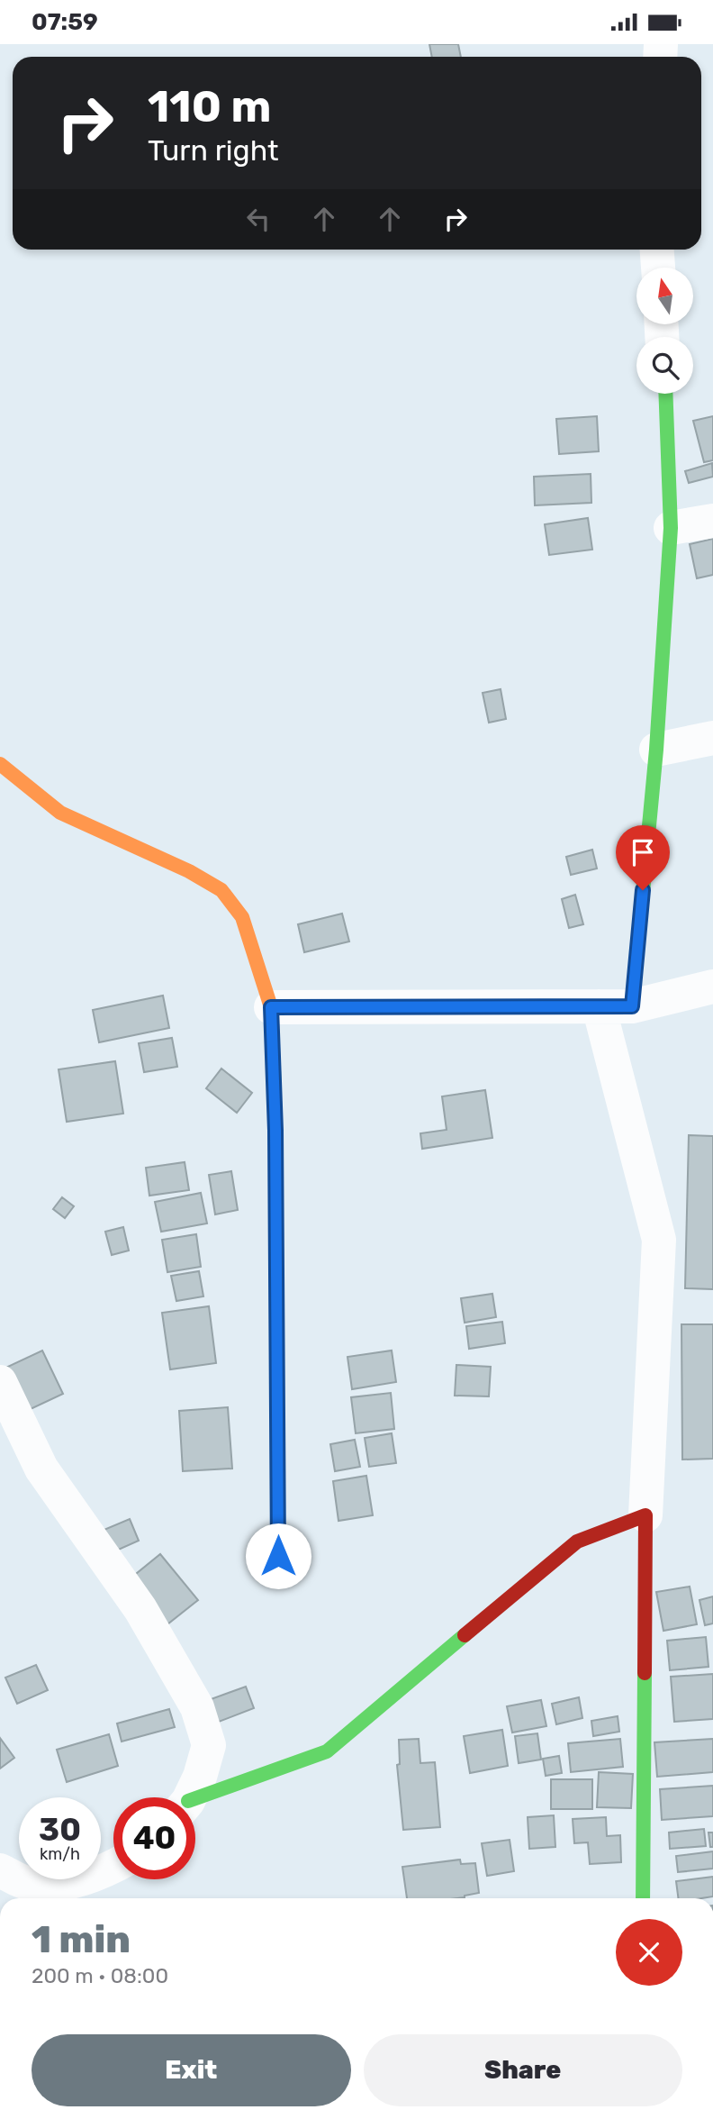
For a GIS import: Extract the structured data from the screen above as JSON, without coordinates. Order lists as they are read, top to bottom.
{
  "north": "top",
  "page": {
    "status": "07:59",
    "turn": ["110 m", "Turn right"],
    "speed": "30 km/h",
    "limit": "40",
    "heading": ["1 min", "200 m · 08:00"],
    "buttons": ["Exit", "Share"]
  }
}
